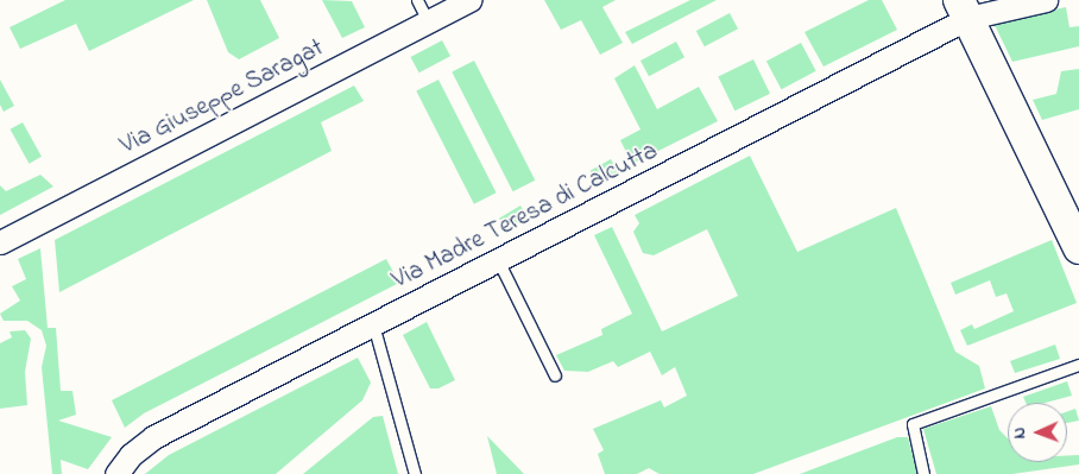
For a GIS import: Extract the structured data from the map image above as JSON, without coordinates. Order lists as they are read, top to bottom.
{
  "streets": {
    "street": ["Via Giuseppe Saragat", "Via Madre Teresa di Calcutta"]
  },
  "north": "left"
}
